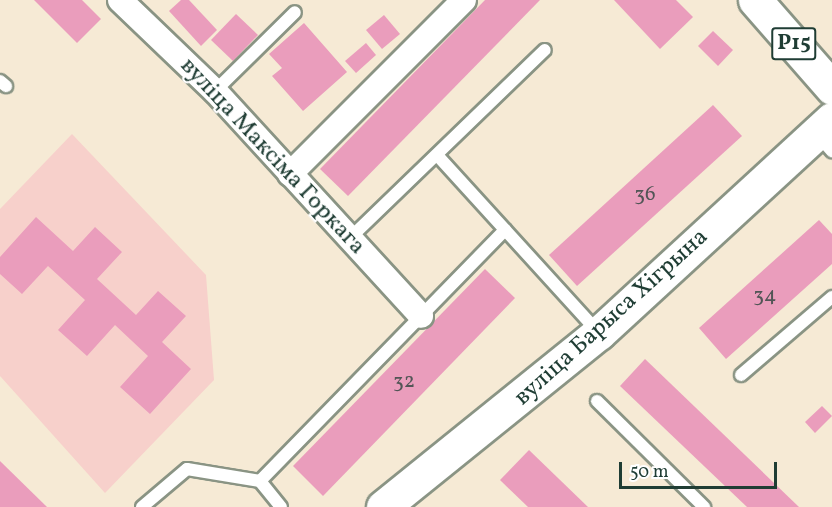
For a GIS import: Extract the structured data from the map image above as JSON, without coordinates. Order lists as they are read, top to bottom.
{
  "streets": {
    "street": ["Р15", "вуліца Максіма Горкага", "вуліца Барыса Хігрына"]
  },
  "house_numbers": ["36", "34", "32"],
  "scale_bar": "50 m"
}
